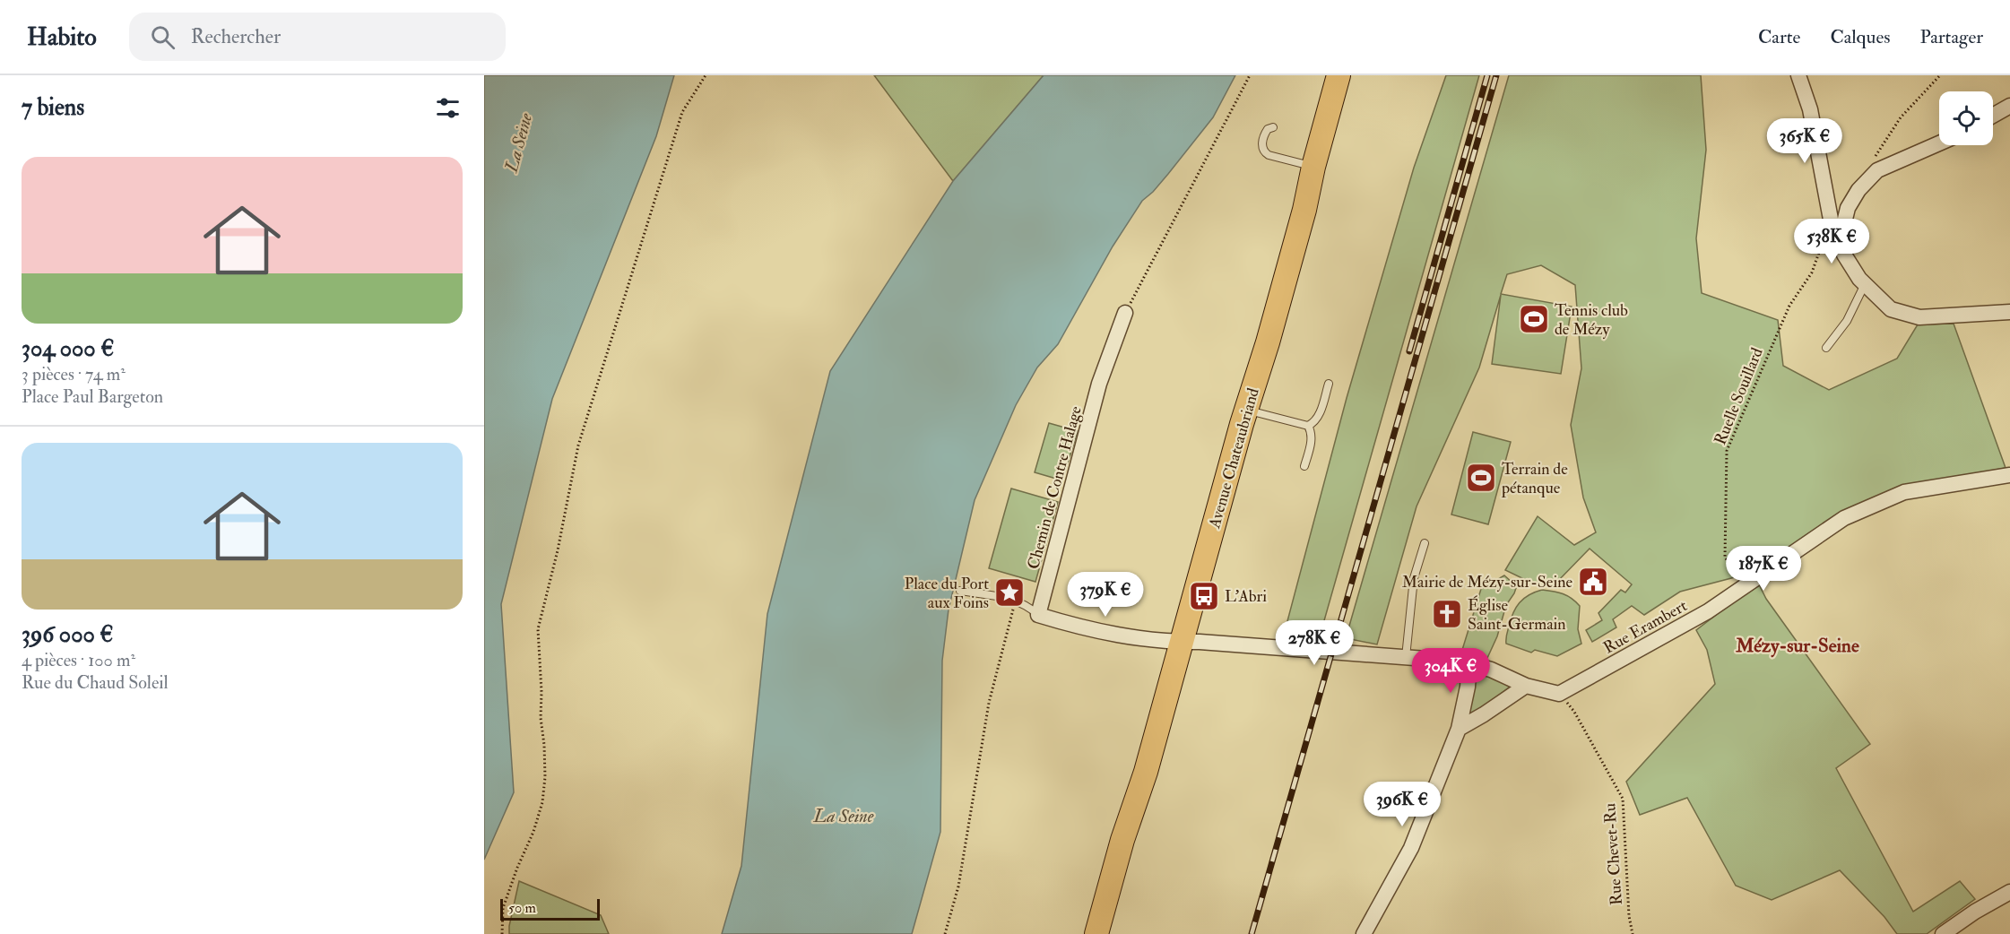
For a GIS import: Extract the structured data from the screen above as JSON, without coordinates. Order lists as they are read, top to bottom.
{
  "streets": {
    "main road": ["Avenue Chateaubriand"],
    "street": ["Chemin de Contre Halage", "Rue Erambert"],
    "path": ["Ruelle Souillard", "Rue Chevet-Ru"]
  },
  "crossings": [
    ["Ruelle Souillard", "Rue Erambert"],
    ["Rue Erambert", "Rue Chevet-Ru"]
  ],
  "districts": ["Mézy-sur-Seine"],
  "water": ["La Seine"],
  "places": {
    "sports": ["Tennis club de Mézy", "Terrain de pétanque"],
    "public building": ["Mairie de Mézy-sur-Seine"],
    "place": ["Place du Port aux Foins"],
    "bus stop": ["L'Abri"],
    "church": ["Église Saint-Germain"]
  },
  "scale_bar": "50 m",
  "page": {
    "header": "Habito",
    "search": "Rechercher",
    "nav": ["Carte", "Calques", "Partager"],
    "heading": "7 biens",
    "price": [
      "365K €",
      "538K €",
      "187K €",
      "379K €",
      "278K €",
      "304K €",
      "396K €"
    ],
    "list": [
      {
        "name": "304 000 €",
        "note": "3 pièces · 74 m² · Place Paul Bargeton"
      },
      {
        "name": "396 000 €",
        "note": "4 pièces · 100 m² · Rue du Chaud Soleil"
      }
    ],
    "scale": "50 m"
  }
}
